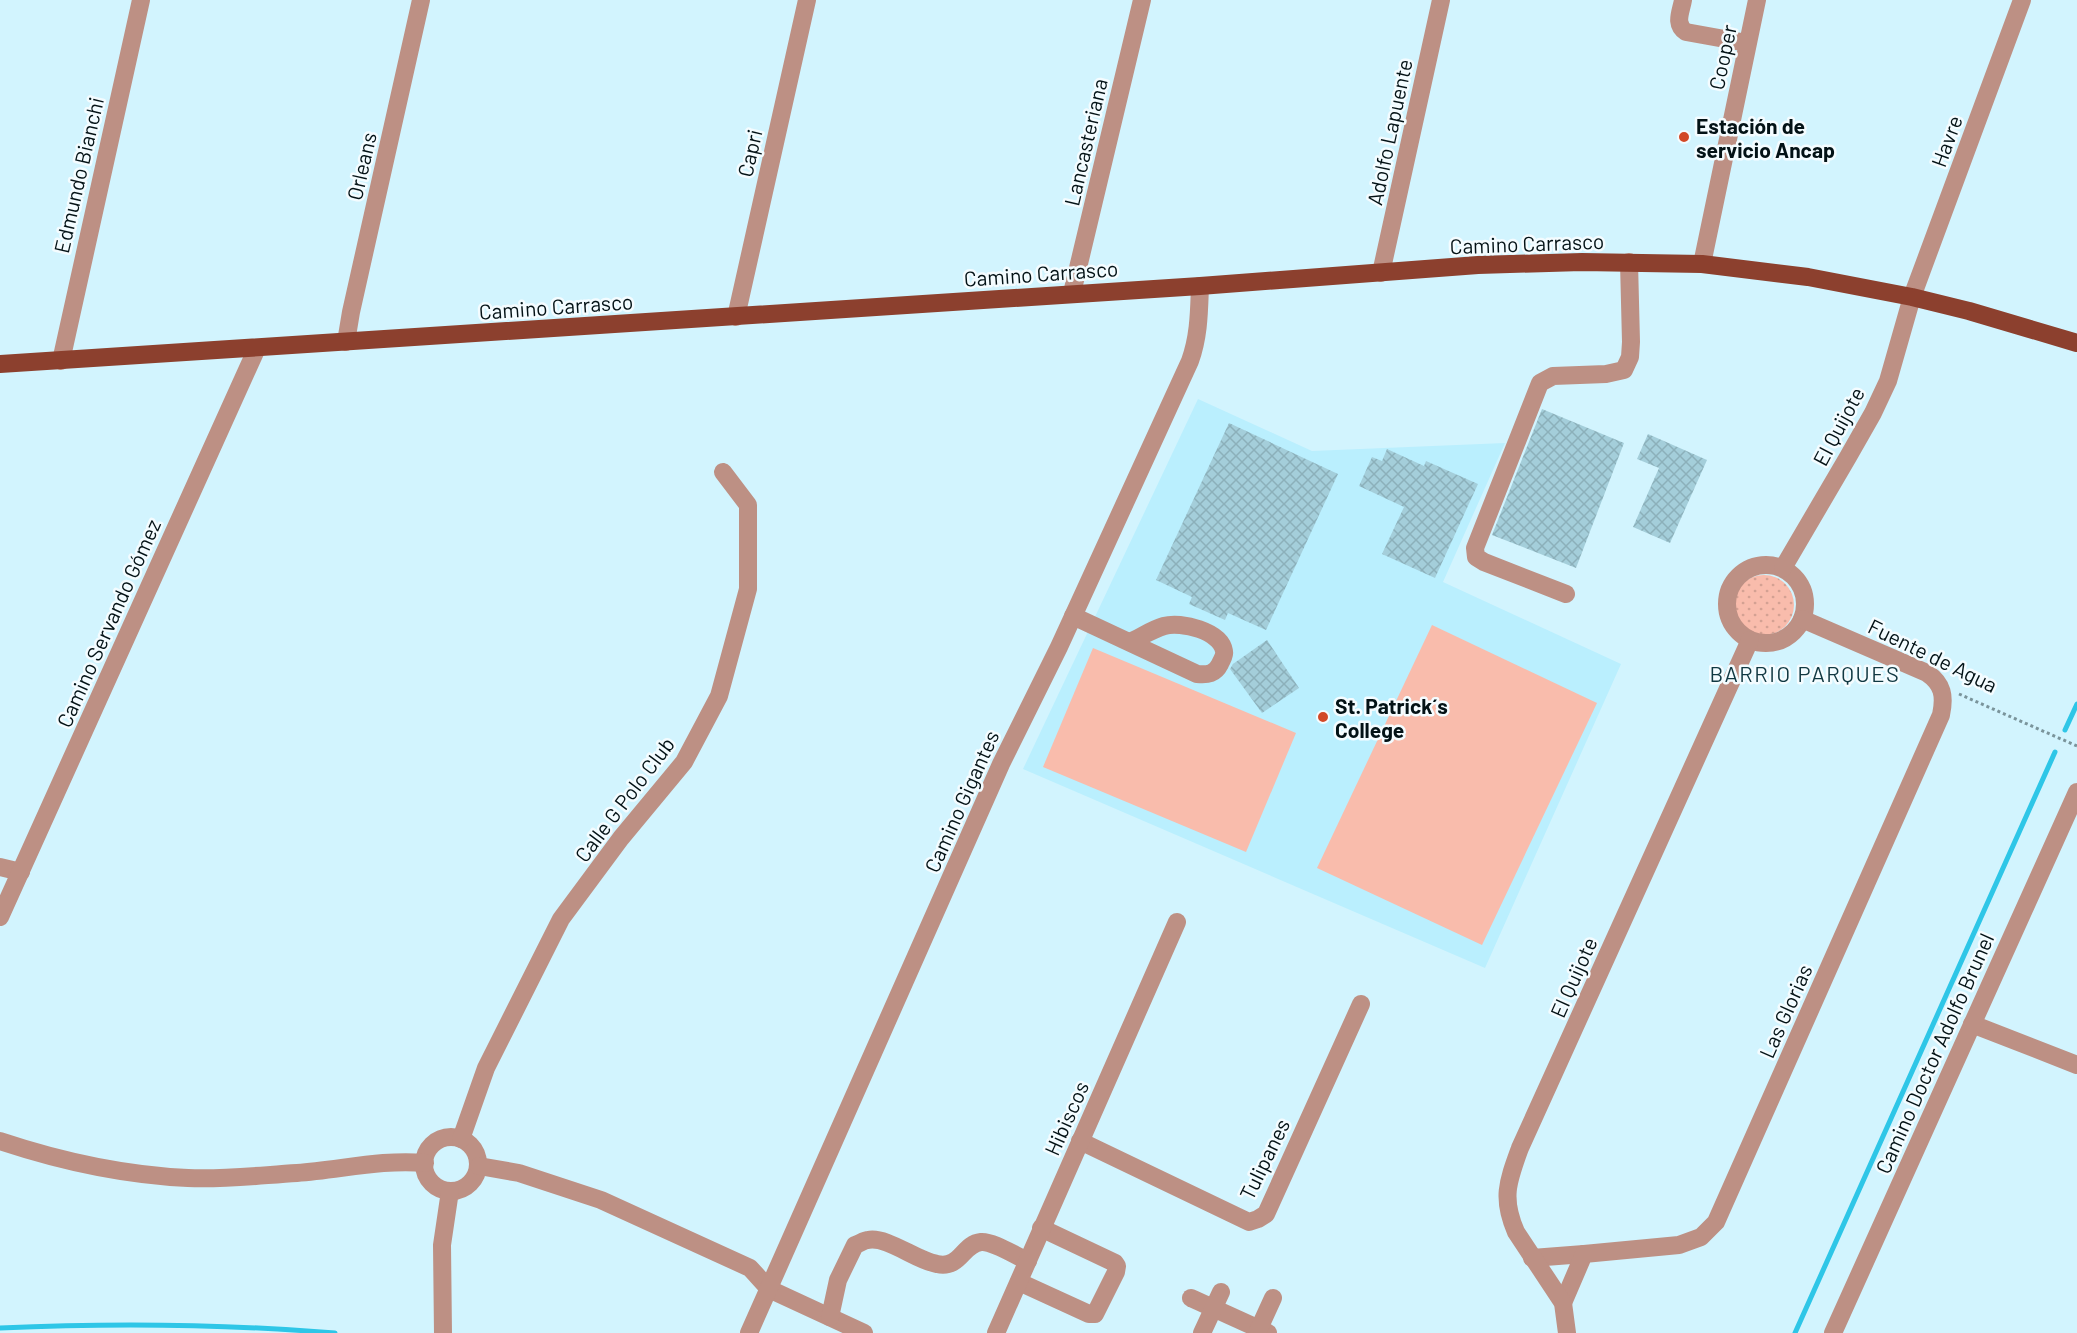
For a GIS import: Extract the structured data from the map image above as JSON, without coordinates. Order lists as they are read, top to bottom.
{
  "streets": {
    "main road": ["Camino Carrasco"],
    "street": [
      "Cooper",
      "Adolfo Lapuente",
      "Havre",
      "Lancasteriana",
      "Capri",
      "Orleans",
      "Edmundo Bianchi",
      "El Quijote",
      "Camino Servando Gómez",
      "Fuente de Agua",
      "Calle G Polo Club",
      "Camino Gigantes",
      "Las Glorias",
      "Camino Doctor Adolfo Brunel",
      "Hibiscos",
      "Tulipanes"
    ]
  },
  "crossings": [
    ["Cooper", "Camino Carrasco"],
    ["Adolfo Lapuente", "Camino Carrasco"],
    ["Havre", "Camino Carrasco"],
    ["Havre", "El Quijote"],
    ["Lancasteriana", "Camino Carrasco"],
    ["Capri", "Camino Carrasco"],
    ["Orleans", "Camino Carrasco"],
    ["Edmundo Bianchi", "Camino Carrasco"],
    ["Camino Carrasco", "El Quijote"],
    ["Camino Carrasco", "Camino Servando Gómez"],
    ["Camino Carrasco", "Camino Gigantes"],
    ["El Quijote", "Fuente de Agua"],
    ["El Quijote", "Las Glorias"],
    ["Fuente de Agua", "Las Glorias"],
    ["Hibiscos", "Tulipanes"]
  ],
  "districts": ["BARRIO PARQUES"],
  "places": ["Estación de servicio Ancap", "St. Patrick´s College"]
}
